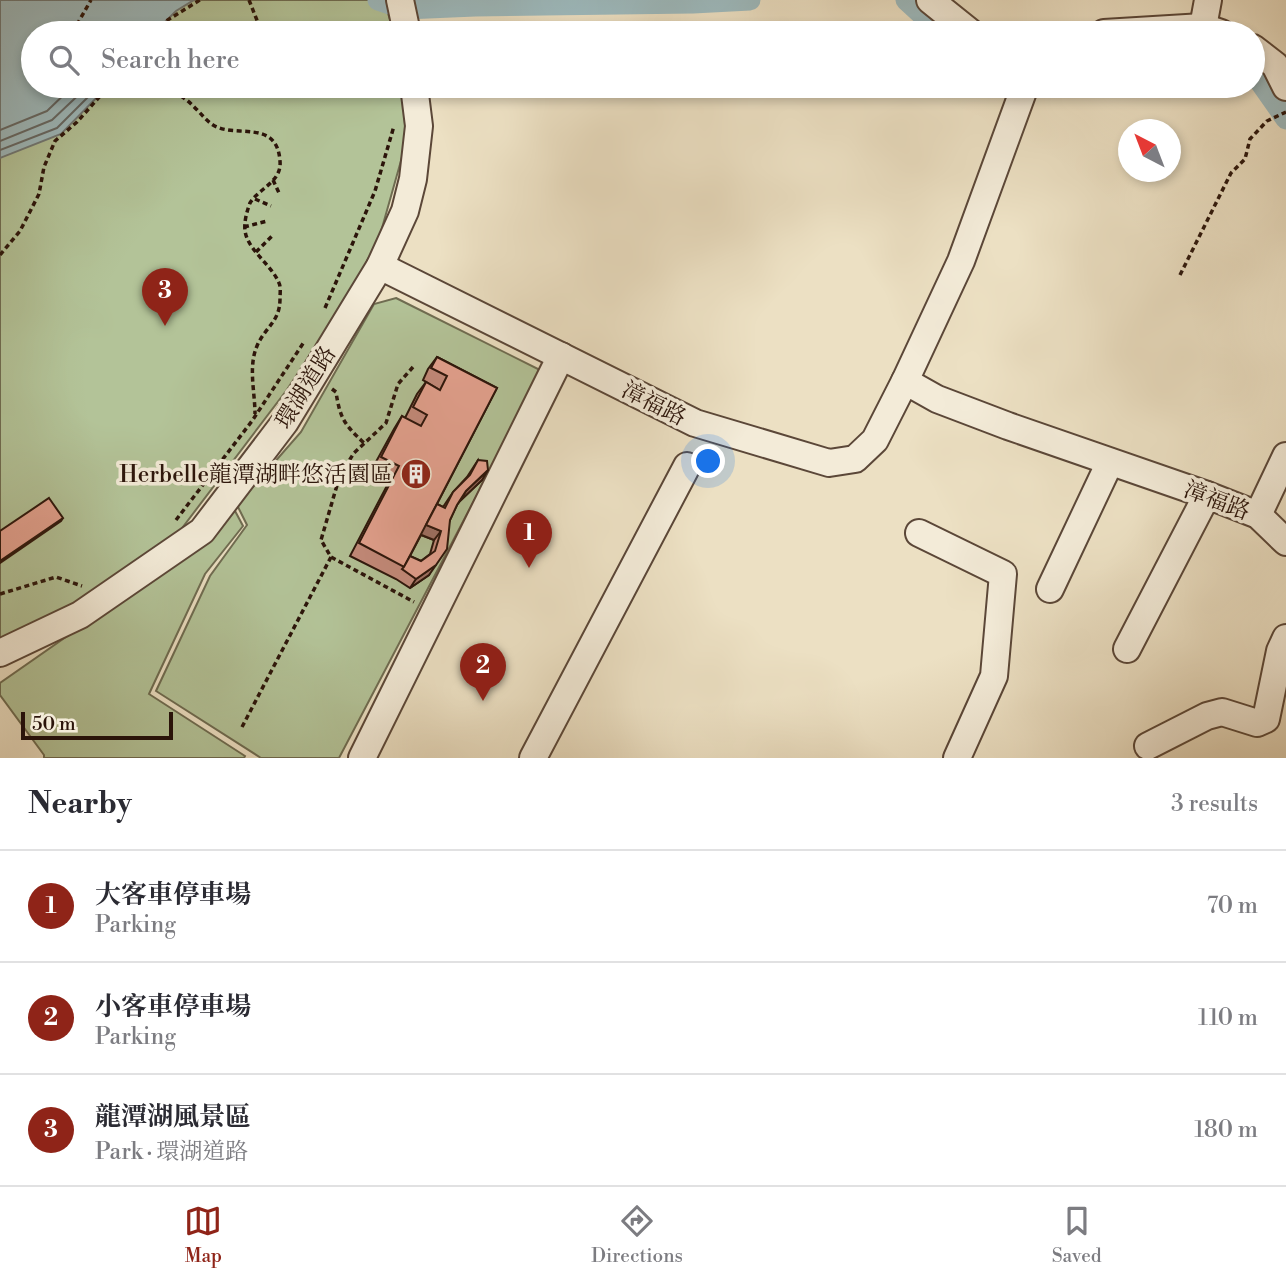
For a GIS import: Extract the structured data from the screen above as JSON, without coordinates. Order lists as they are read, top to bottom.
{
  "streets": {
    "street": ["環湖道路", "漳福路"]
  },
  "crossings": [
    ["環湖道路", "漳福路"]
  ],
  "places": {
    "building": ["Herbelle龍潭湖畔悠活園區"]
  },
  "scale_bar": "50 m",
  "north": "top left",
  "page": {
    "search": "Search here",
    "pins": ["3", "1", "2"],
    "scale": "50 m",
    "heading": ["Nearby", "3 results"],
    "list": [
      {
        "mark": "1",
        "name": "大客車停車場",
        "note": "Parking",
        "value": "70 m"
      },
      {
        "mark": "2",
        "name": "小客車停車場",
        "note": "Parking",
        "value": "110 m"
      },
      {
        "mark": "3",
        "name": "龍潭湖風景區",
        "note": "Park · 環湖道路",
        "value": "180 m"
      }
    ],
    "nav": ["Map", "Directions", "Saved"]
  }
}
